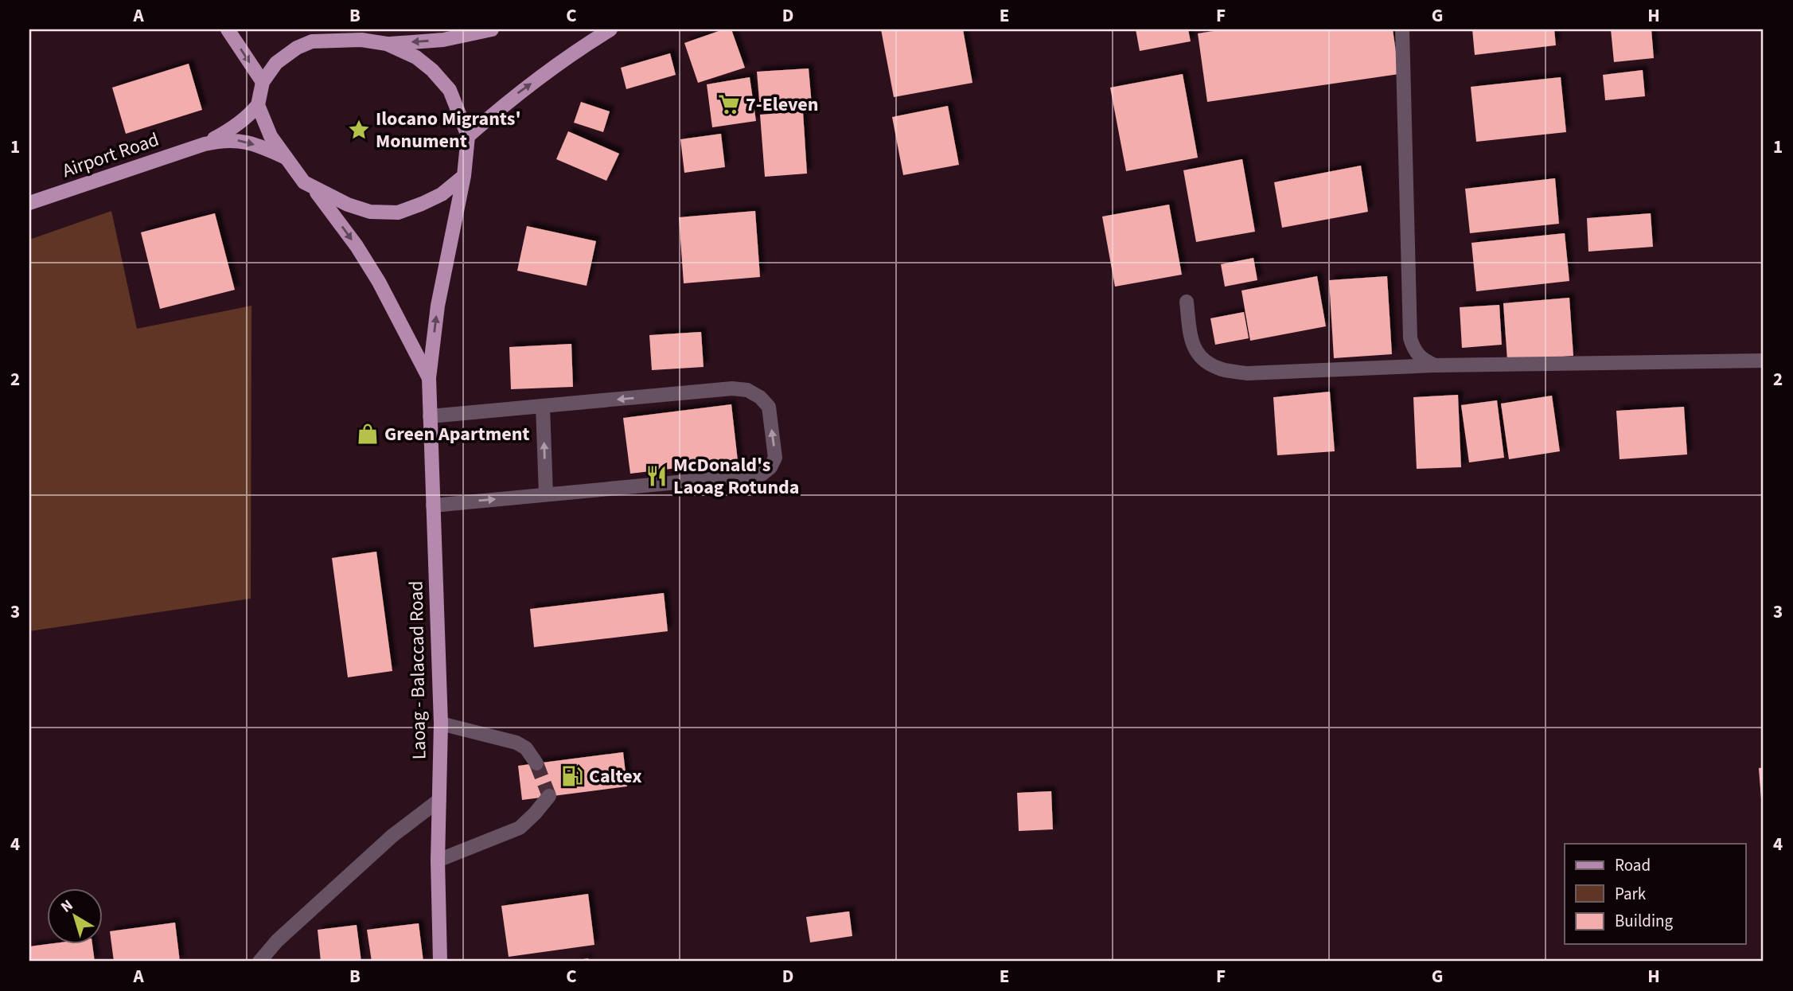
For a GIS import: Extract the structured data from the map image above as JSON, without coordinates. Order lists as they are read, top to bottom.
{
  "streets": {
    "main road": ["Airport Road", "Laoag - Balaccad Road"]
  },
  "places": {
    "supermarket": ["7-Eleven"],
    "place": ["Ilocano Migrants' Monument"],
    "shop": ["Green Apartment"],
    "restaurant": ["McDonald's Laoag Rotunda"],
    "fuel station": ["Caltex"]
  },
  "legend": ["Road", "Park", "Building"],
  "north": "top left",
  "grid": {
    "columns": [
      "A",
      "B",
      "C",
      "D",
      "E",
      "F",
      "G",
      "H"
    ],
    "rows": [
      "1",
      "2",
      "3",
      "4"
    ]
  }
}
